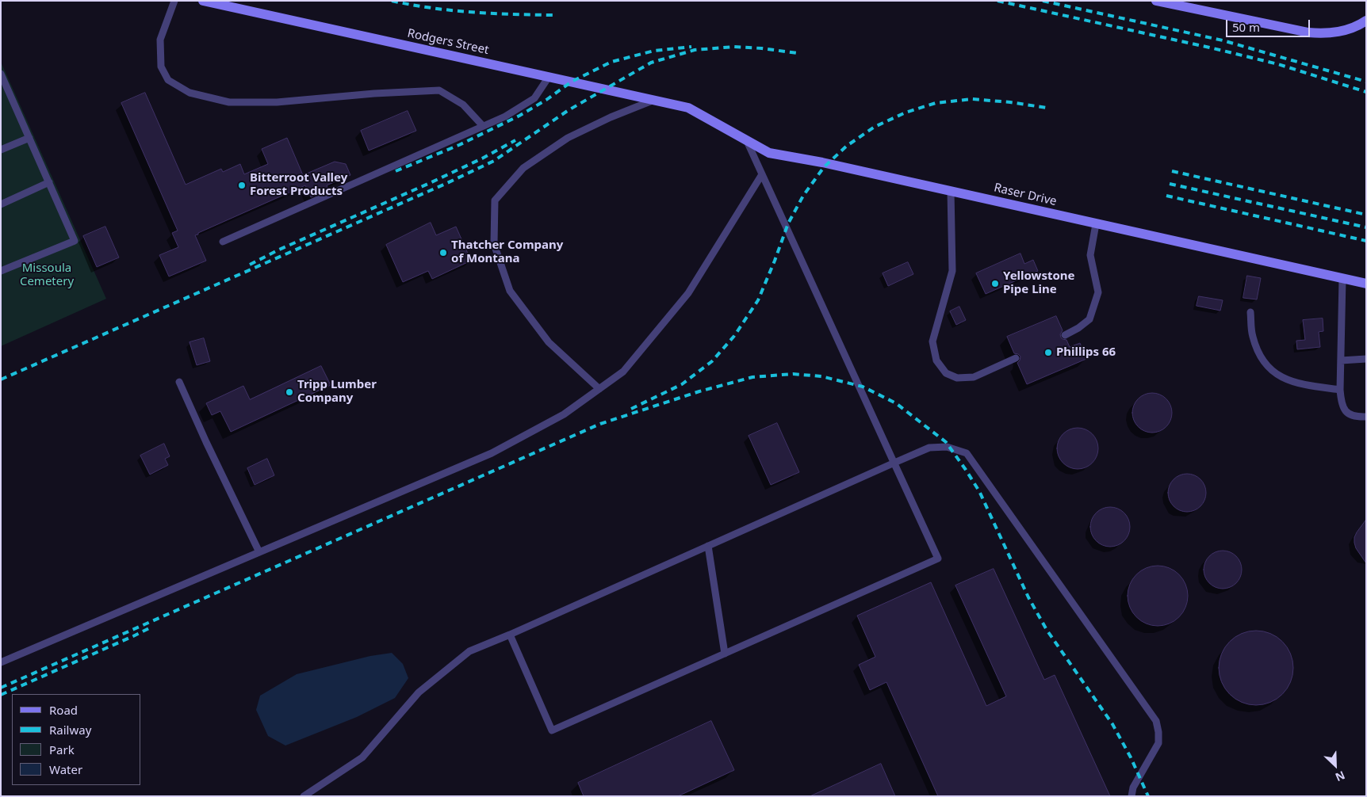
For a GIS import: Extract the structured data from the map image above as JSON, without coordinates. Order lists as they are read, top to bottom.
{
  "streets": {
    "street": ["Rodgers Street", "Raser Drive"]
  },
  "crossings": [
    ["Rodgers Street", "Raser Drive"]
  ],
  "parks": ["Missoula Cemetery"],
  "places": [
    "Bitterroot Valley Forest Products",
    "Thatcher Company of Montana",
    "Yellowstone Pipe Line",
    "Phillips 66",
    "Tripp Lumber Company"
  ],
  "legend": [
    "Road",
    "Railway",
    "Park",
    "Water"
  ],
  "scale_bar": "50 m",
  "north": "bottom right"
}
